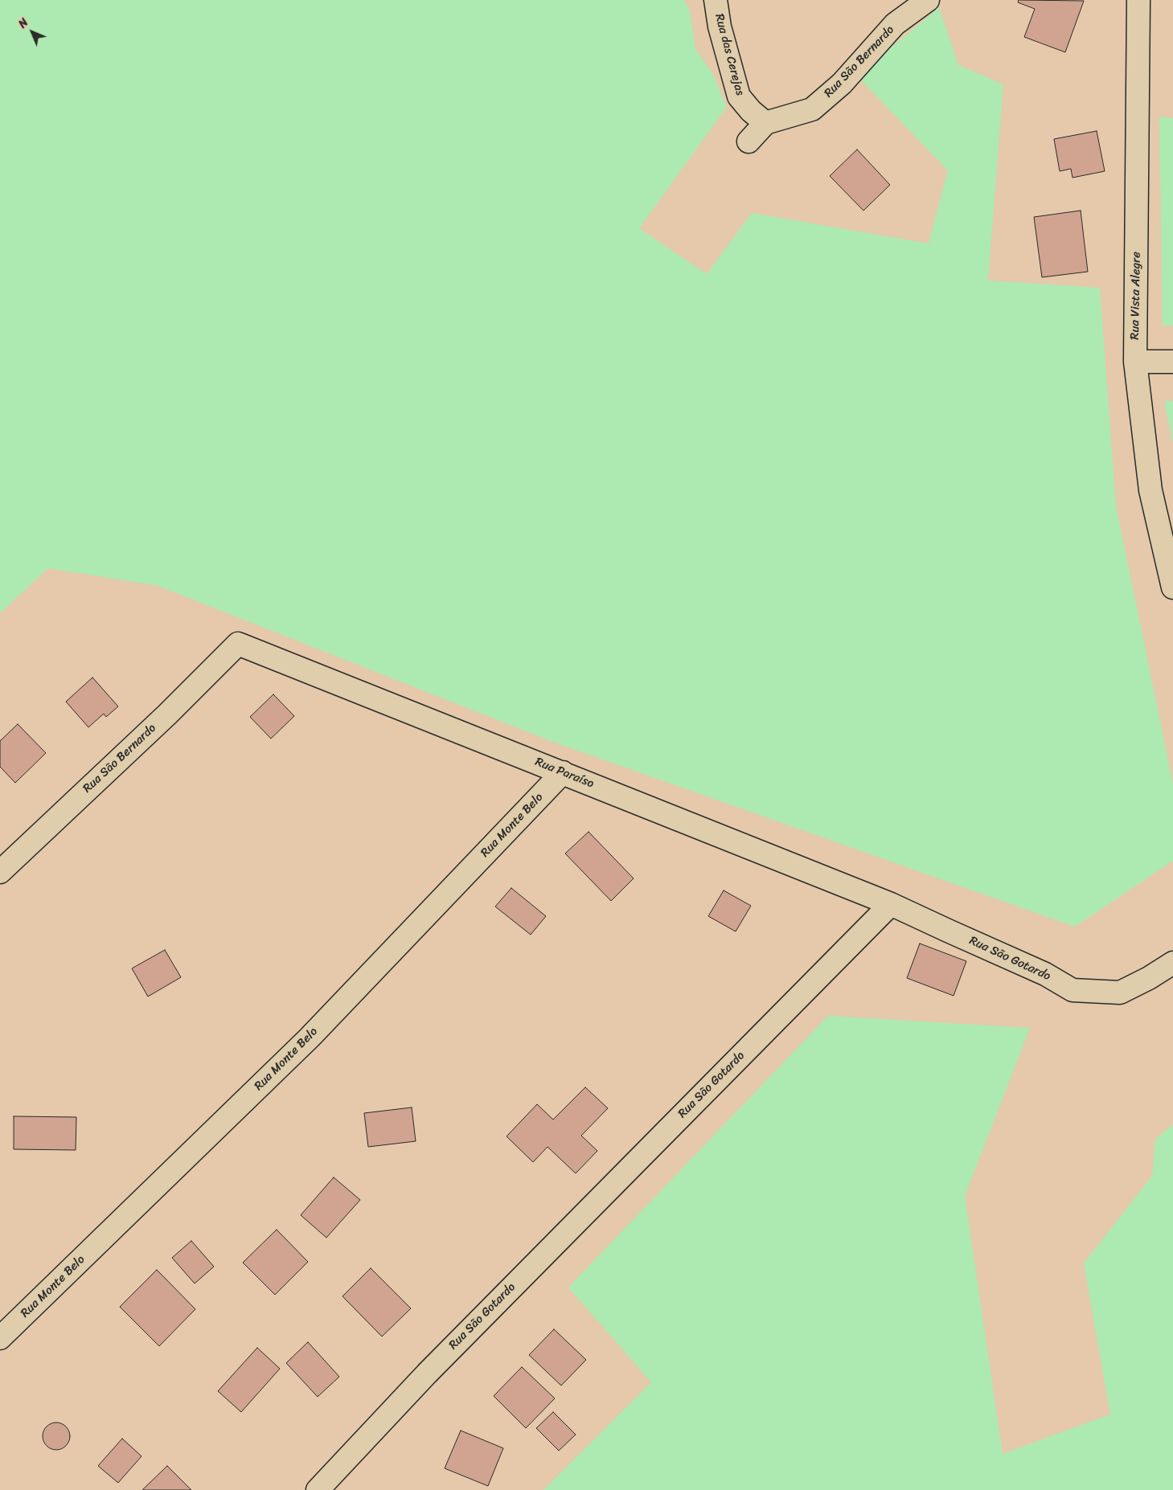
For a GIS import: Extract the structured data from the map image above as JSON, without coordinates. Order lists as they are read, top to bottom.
{
  "streets": {
    "street": [
      "Rua das Cerejas",
      "Rua São Bernardo",
      "Rua Vista Alegre",
      "Rua Paraíso",
      "Rua Monte Belo",
      "Rua São Gotardo"
    ]
  },
  "crossings": [
    ["Rua das Cerejas", "Rua São Bernardo"],
    ["Rua São Bernardo", "Rua Paraíso"],
    ["Rua Paraíso", "Rua Monte Belo"],
    ["Rua Paraíso", "Rua São Gotardo"]
  ],
  "north": "top left"
}
